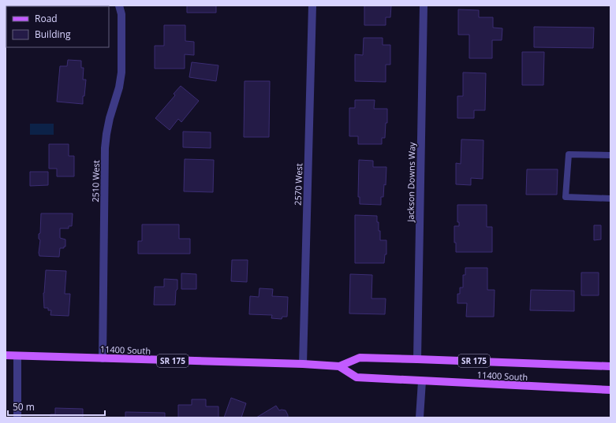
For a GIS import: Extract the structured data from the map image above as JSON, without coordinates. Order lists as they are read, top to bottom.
{
  "streets": {
    "main road": ["11400 South", "SR 175"],
    "street": ["2510 West", "Jackson Downs Way", "2570 West"]
  },
  "crossings": [
    ["2510 West", "11400 South"],
    ["Jackson Downs Way", "11400 South"],
    ["2570 West", "11400 South"]
  ],
  "legend": ["Road", "Building"],
  "scale_bar": "50 m"
}
